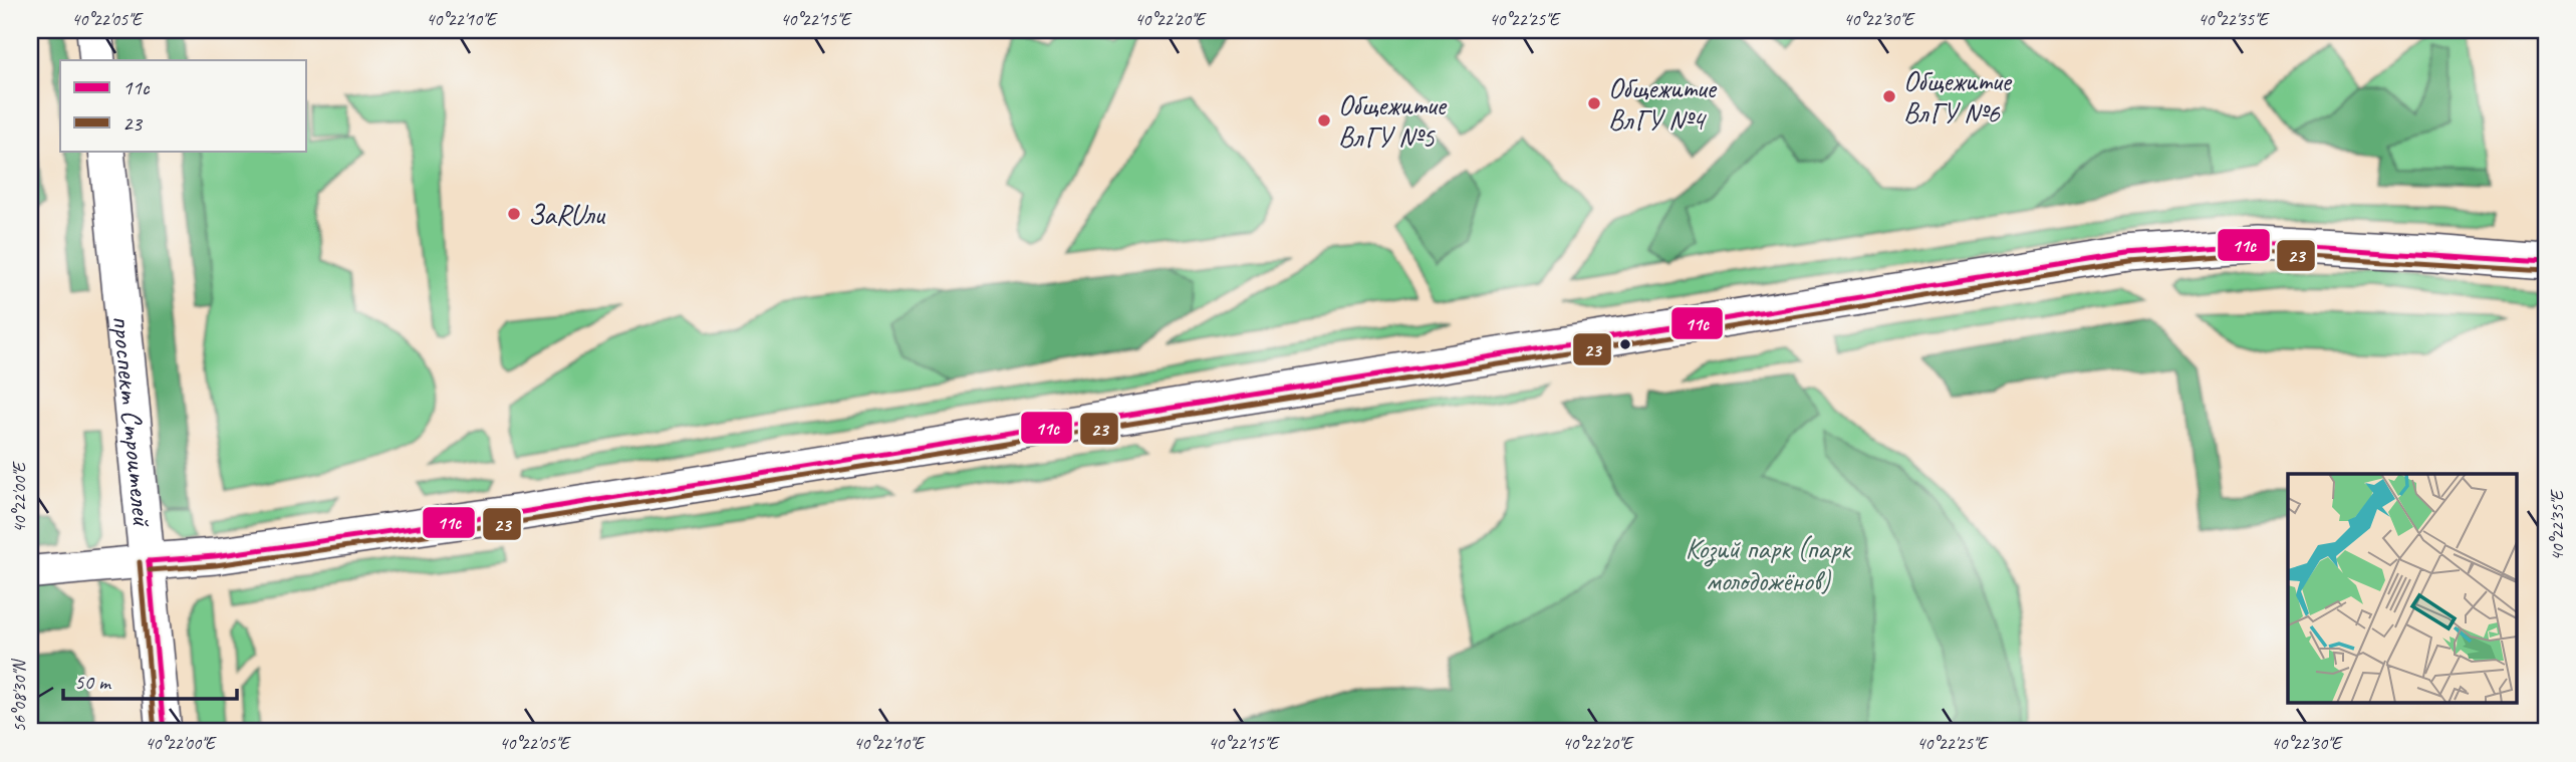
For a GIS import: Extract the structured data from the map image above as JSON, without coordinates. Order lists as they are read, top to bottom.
{
  "streets": {
    "main road": ["проспект Строителей"]
  },
  "parks": ["Козий парк (парк молодожёнов)"],
  "places": [
    "Общежитие ВлГУ №6",
    "Общежитие ВлГУ №4",
    "Общежитие ВлГУ №5",
    "ЗаRUли"
  ],
  "lines": ["transit line 11с", "transit line 23"],
  "legend": ["11с", "23"],
  "scale_bar": "50 m",
  "coordinates": [
    "40°22'05\"E",
    "40°22'10\"E",
    "40°22'15\"E",
    "40°22'20\"E",
    "40°22'25\"E",
    "40°22'30\"E",
    "40°22'35\"E",
    "40°22'00\"E",
    "56°08'30\"N"
  ]
}
